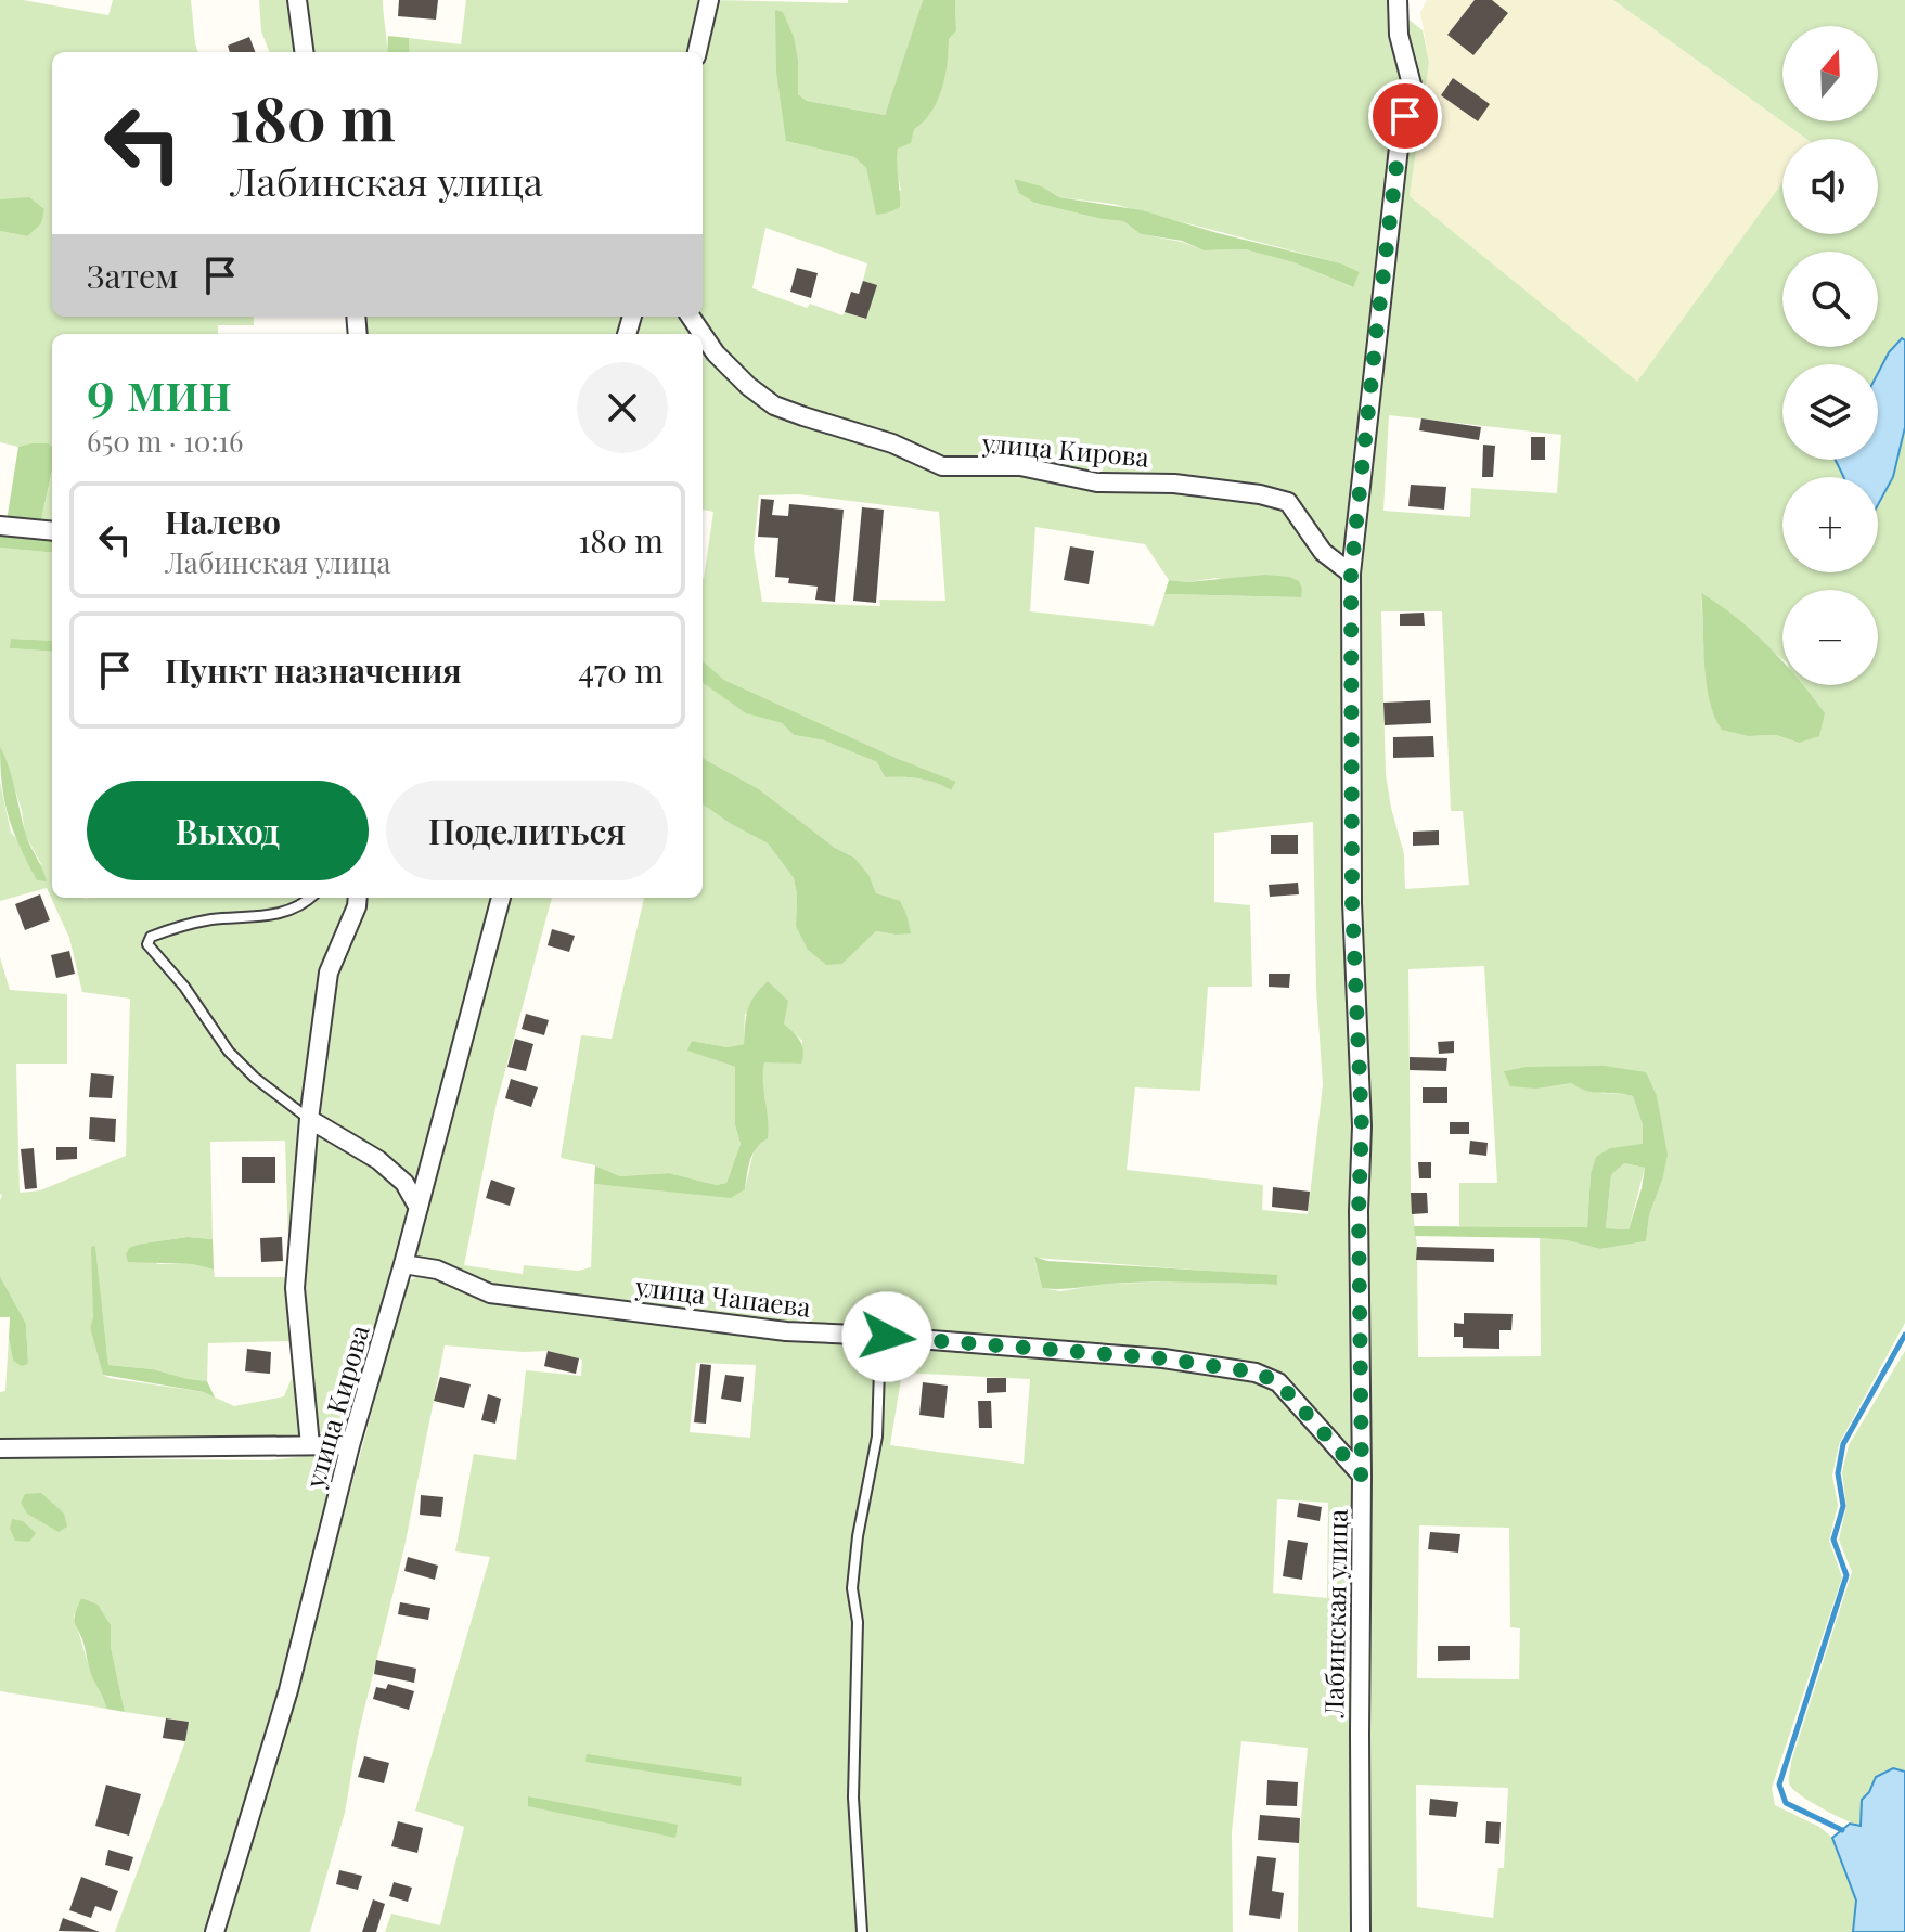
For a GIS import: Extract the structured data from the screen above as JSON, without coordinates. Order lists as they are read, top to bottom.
{
  "streets": {
    "street": ["улица Кирова", "улица Чапаева", "Лабинская улица"]
  },
  "crossings": [
    ["улица Кирова", "улица Чапаева"],
    ["улица Кирова", "Лабинская улица"],
    ["улица Чапаева", "Лабинская улица"]
  ],
  "north": "top",
  "page": {
    "map_buttons": ["+", "−"],
    "turn": ["180 m", "Лабинская улица"],
    "then": "Затем",
    "heading": ["9 мин", "650 m · 10:16"],
    "list": [
      {
        "name": "Налево",
        "note": "Лабинская улица",
        "value": "180 m"
      },
      {
        "name": "Пункт назначения",
        "value": "470 m"
      }
    ],
    "buttons": ["Выход", "Поделиться"]
  }
}
